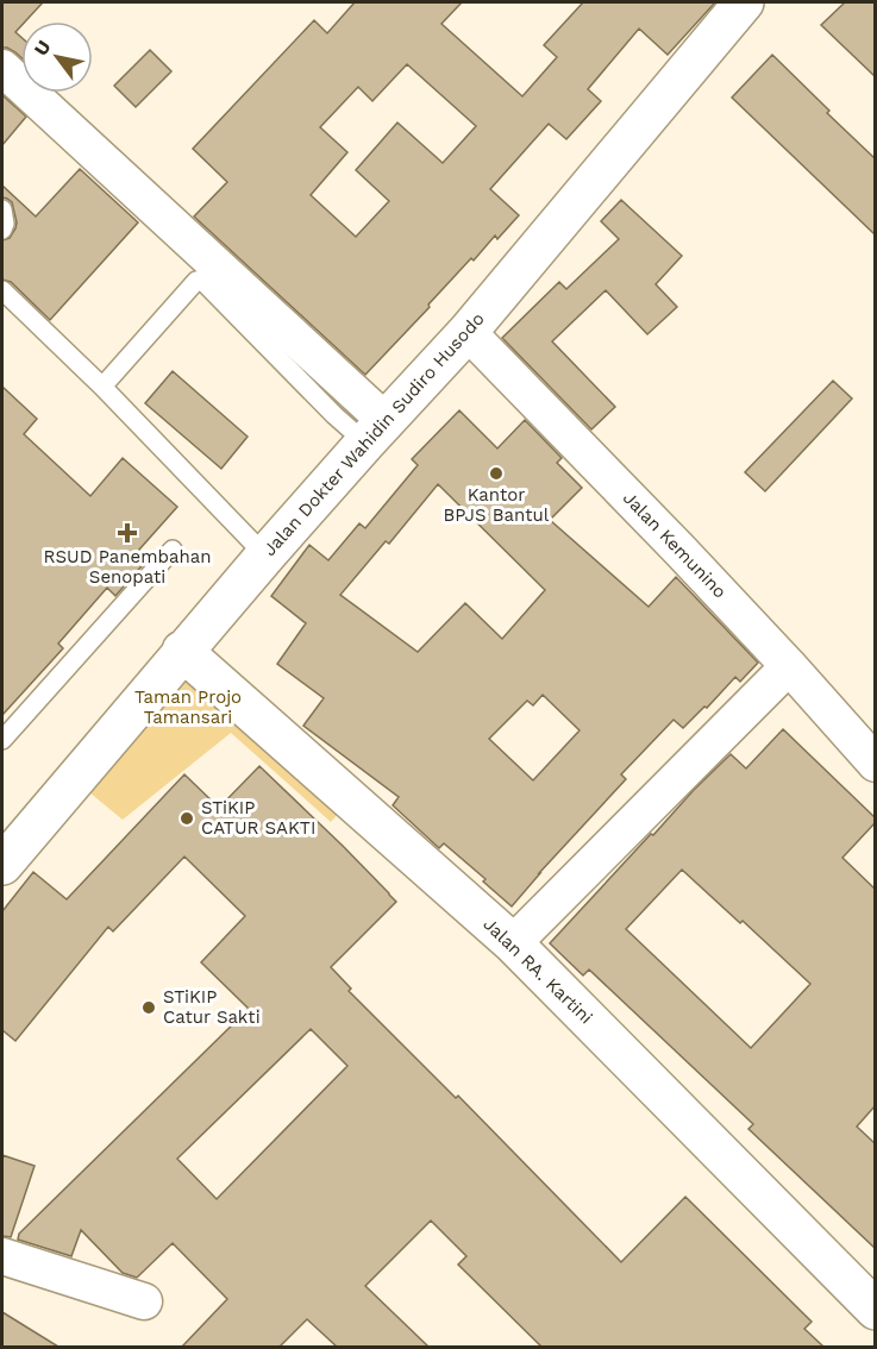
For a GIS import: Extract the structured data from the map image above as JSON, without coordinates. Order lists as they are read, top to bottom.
{
  "streets": {
    "main road": ["Jalan Dokter Wahidin Sudiro Husodo", "Jalan RA. Kartini"],
    "street": ["Jalan Kemunino"]
  },
  "crossings": [
    ["Jalan Dokter Wahidin Sudiro Husodo", "Jalan Kemunino"],
    ["Jalan Dokter Wahidin Sudiro Husodo", "Jalan RA. Kartini"]
  ],
  "parks": ["Taman Projo Tamansari"],
  "places": {
    "other": ["Kantor BPJS Bantul", "STiKIP CATUR SAKTI", "STiKIP Catur Sakti"],
    "health": ["RSUD Panembahan Senopati"]
  },
  "north": "top left"
}
